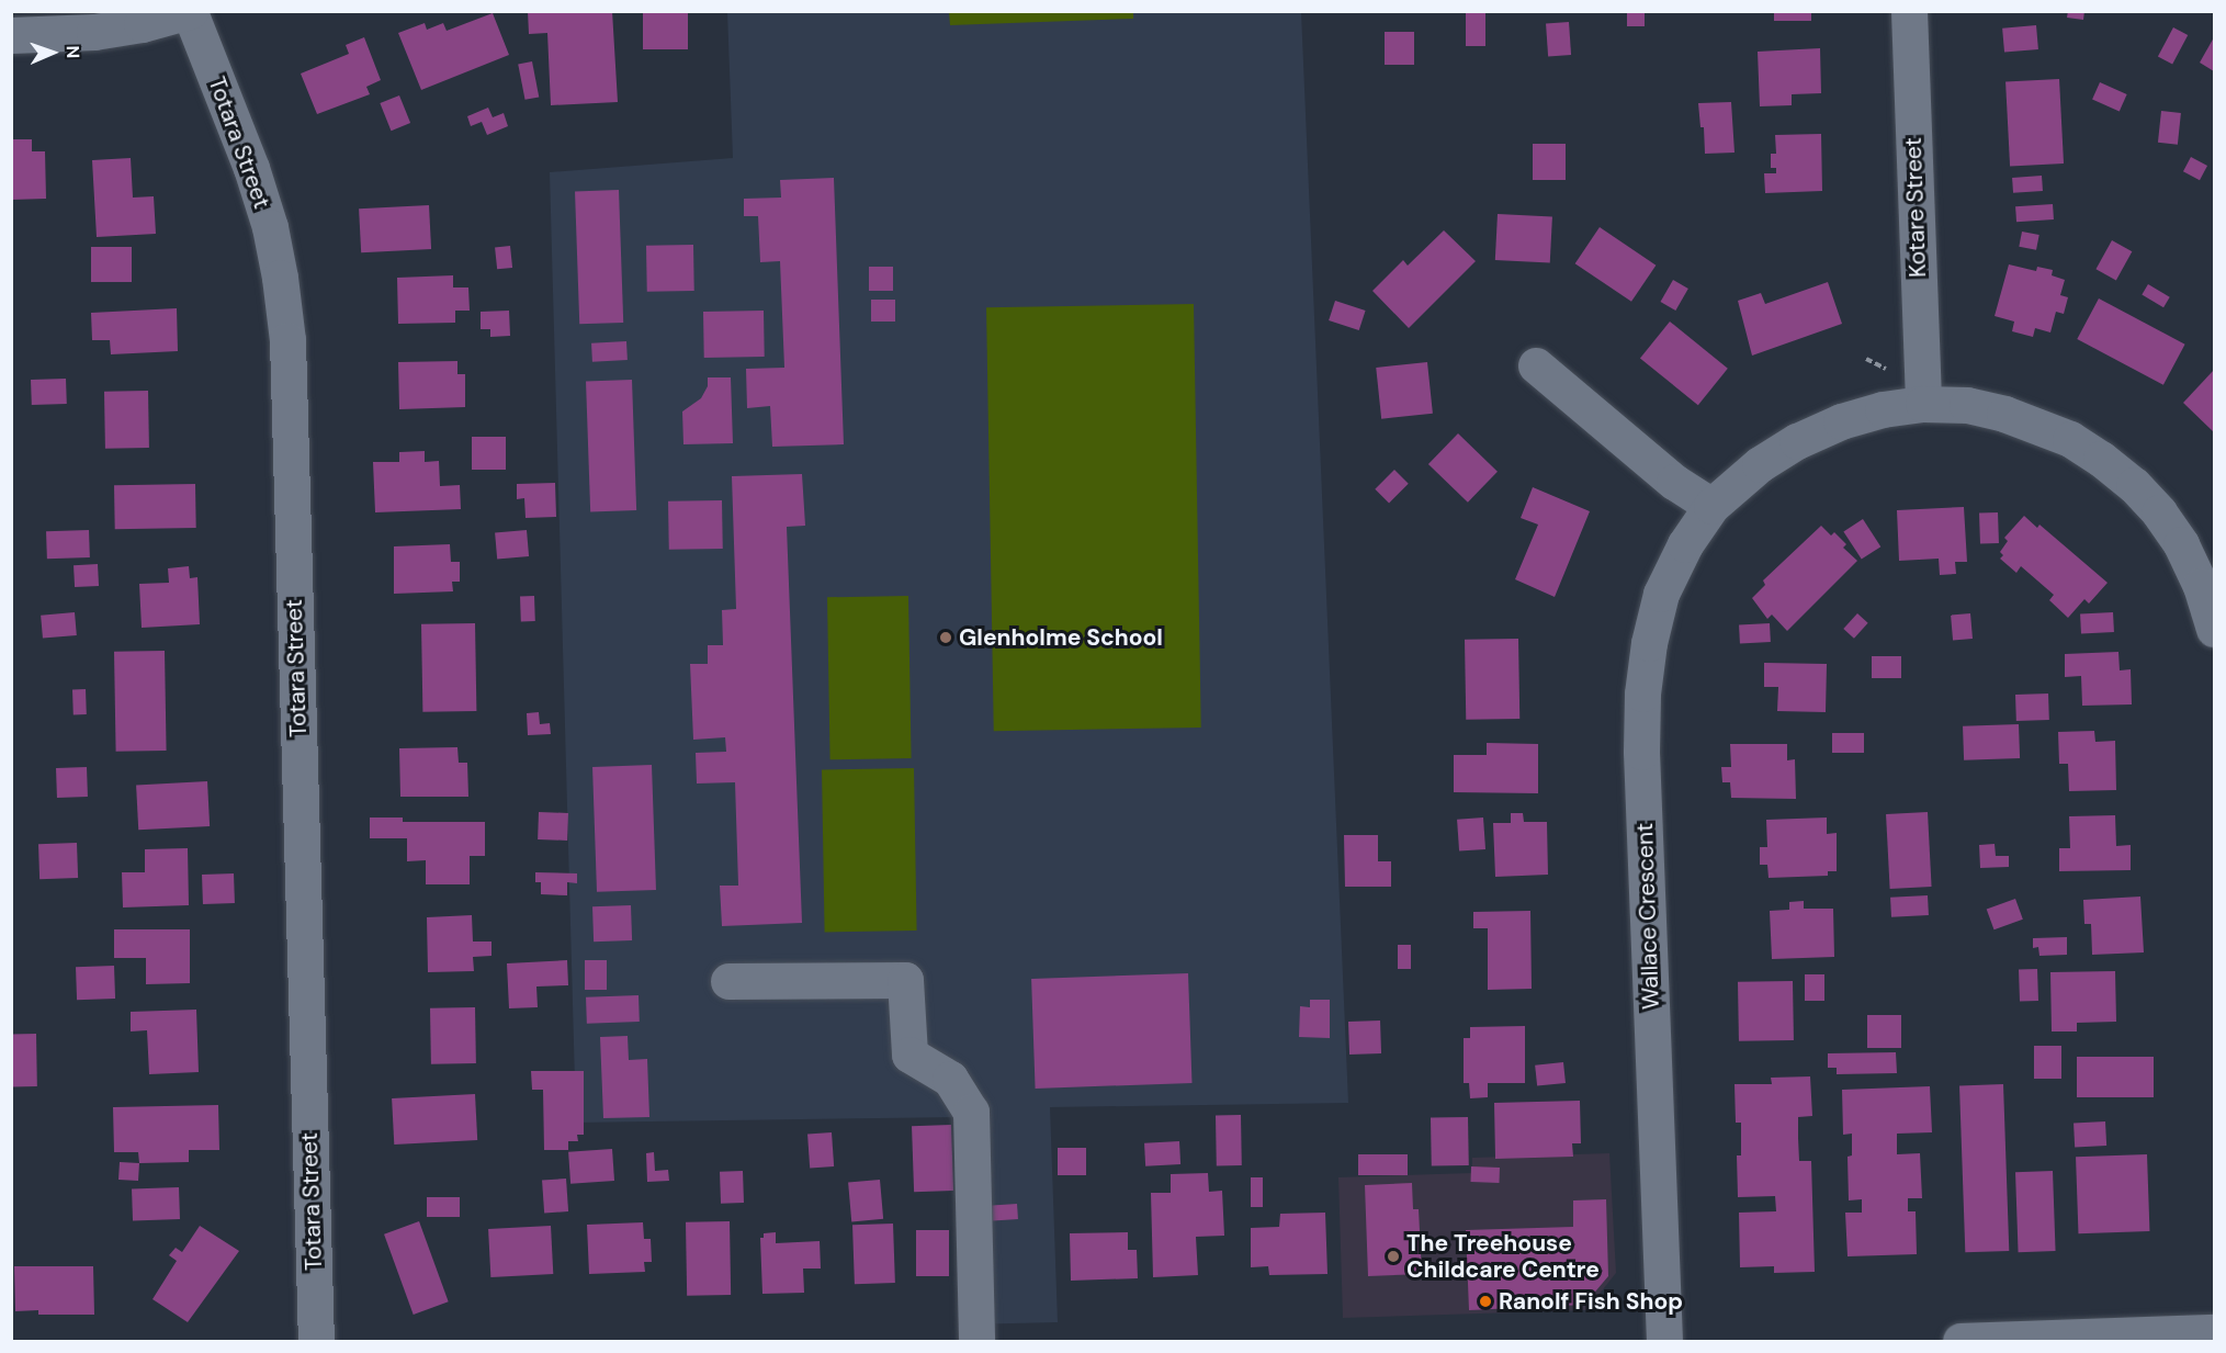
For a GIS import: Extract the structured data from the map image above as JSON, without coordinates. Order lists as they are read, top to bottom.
{
  "streets": {
    "street": ["Totara Street", "Kotare Street", "Wallace Crescent"]
  },
  "crossings": [
    ["Kotare Street", "Wallace Crescent"]
  ],
  "places": ["Glenholme School", "The Treehouse Childcare Centre", "Ranolf Fish Shop"],
  "north": "right"
}
